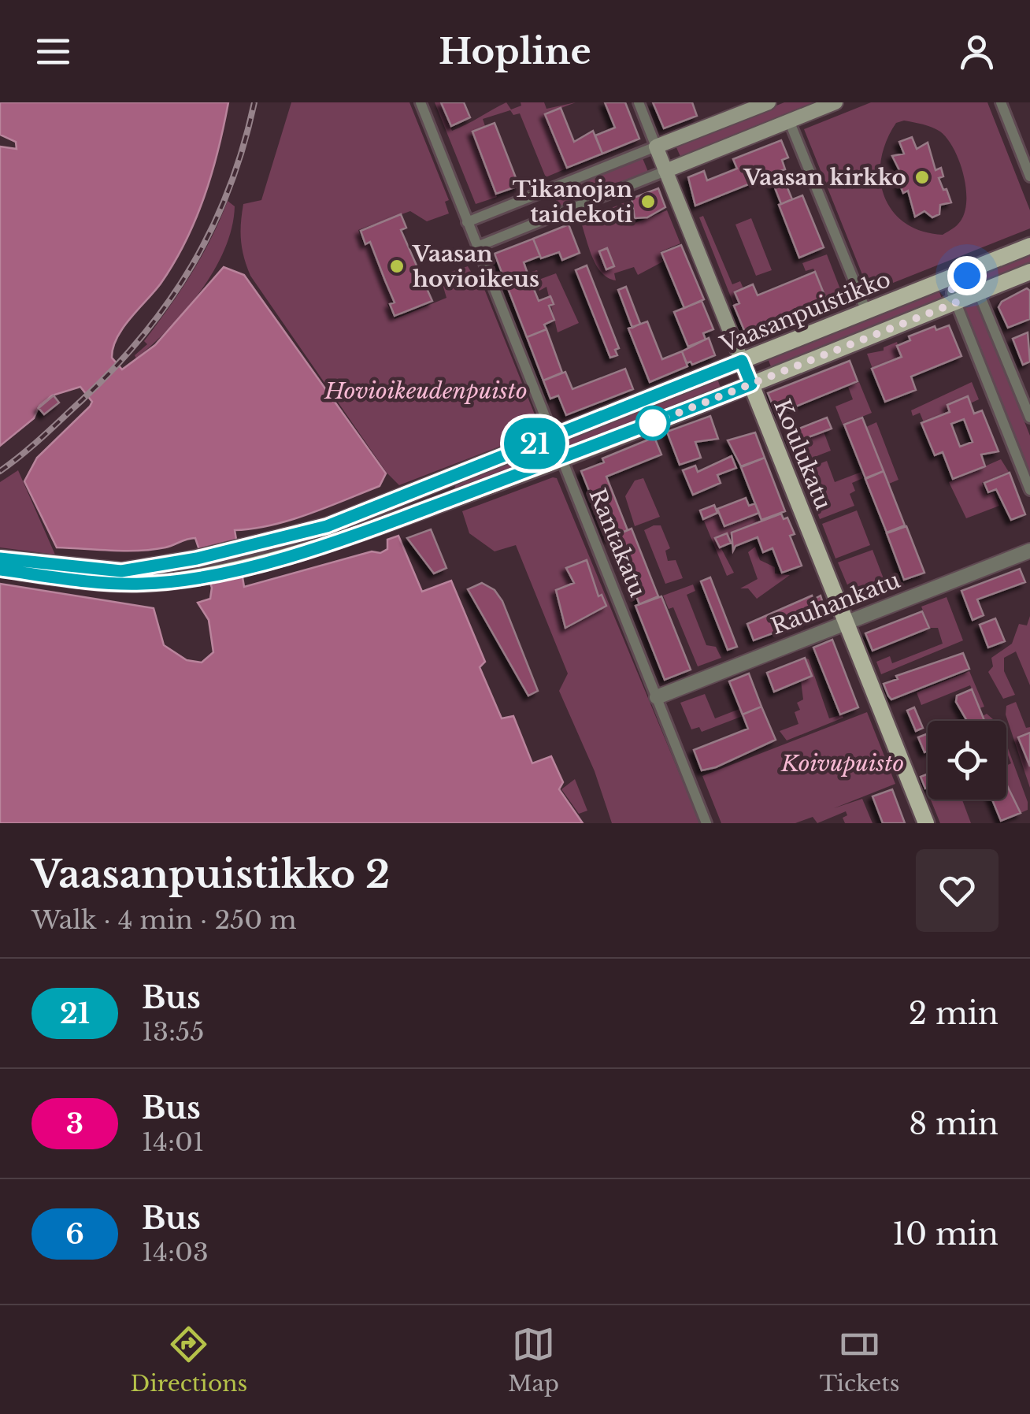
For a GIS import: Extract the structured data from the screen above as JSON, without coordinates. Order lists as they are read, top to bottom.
{
  "streets": {
    "main road": ["Vaasanpuistikko", "Koulukatu"],
    "street": ["Rantakatu", "Rauhankatu"]
  },
  "crossings": [
    ["Vaasanpuistikko", "Koulukatu"],
    ["Vaasanpuistikko", "Rantakatu"],
    ["Koulukatu", "Rauhankatu"],
    ["Rantakatu", "Rauhankatu"]
  ],
  "parks": ["Hovioikeudenpuisto", "Koivupuisto"],
  "places": ["Vaasan kirkko", "Tikanojan taidekoti", "Vaasan hovioikeus"],
  "lines": ["bus line 21"],
  "page": {
    "header": "Hopline",
    "on_map": "21",
    "heading": ["Vaasanpuistikko 2", "Walk · 4 min · 250 m"],
    "list": [
      {
        "mark": "21",
        "name": "Bus",
        "note": "13:55",
        "value": "2 min"
      },
      {
        "mark": "3",
        "name": "Bus",
        "note": "14:01",
        "value": "8 min"
      },
      {
        "mark": "6",
        "name": "Bus",
        "note": "14:03",
        "value": "10 min"
      }
    ],
    "tabs": ["Directions", "Map", "Tickets"]
  }
}
